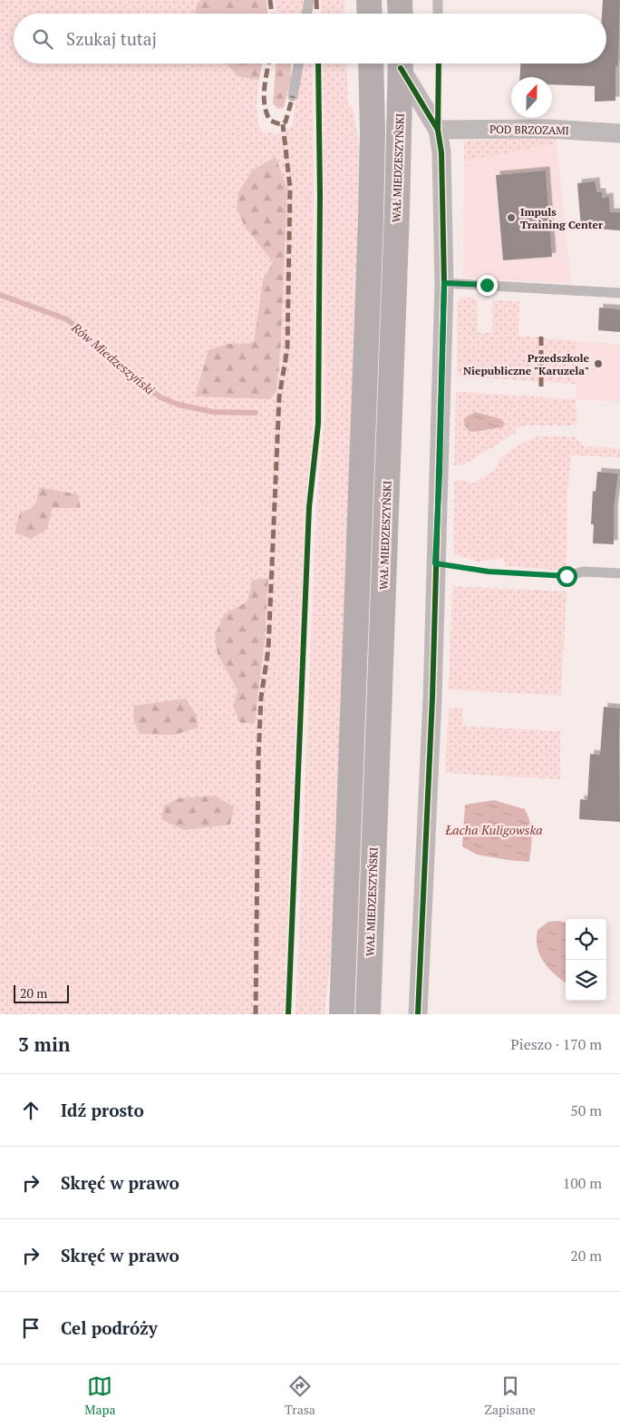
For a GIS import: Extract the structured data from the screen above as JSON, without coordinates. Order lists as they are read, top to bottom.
{
  "streets": {
    "main road": ["WAŁ MIEDZESZYŃSKI"],
    "street": ["POD BRZOZAMI"]
  },
  "water": ["Rów Miedzeszyński", "Łacha Kuligowska"],
  "places": ["Impuls Training Center", "Przedszkole Niepubliczne \"Karuzela\""],
  "scale_bar": "20 m",
  "north": "top",
  "page": {
    "search": "Szukaj tutaj",
    "scale": "20 m",
    "heading": ["3 min", "Pieszo · 170 m"],
    "list": [
      ["Idź prosto", "50 m"],
      ["Skręć w prawo", "100 m"],
      ["Skręć w prawo", "20 m"],
      "Cel podróży"
    ],
    "nav": ["Mapa", "Trasa", "Zapisane"]
  }
}
